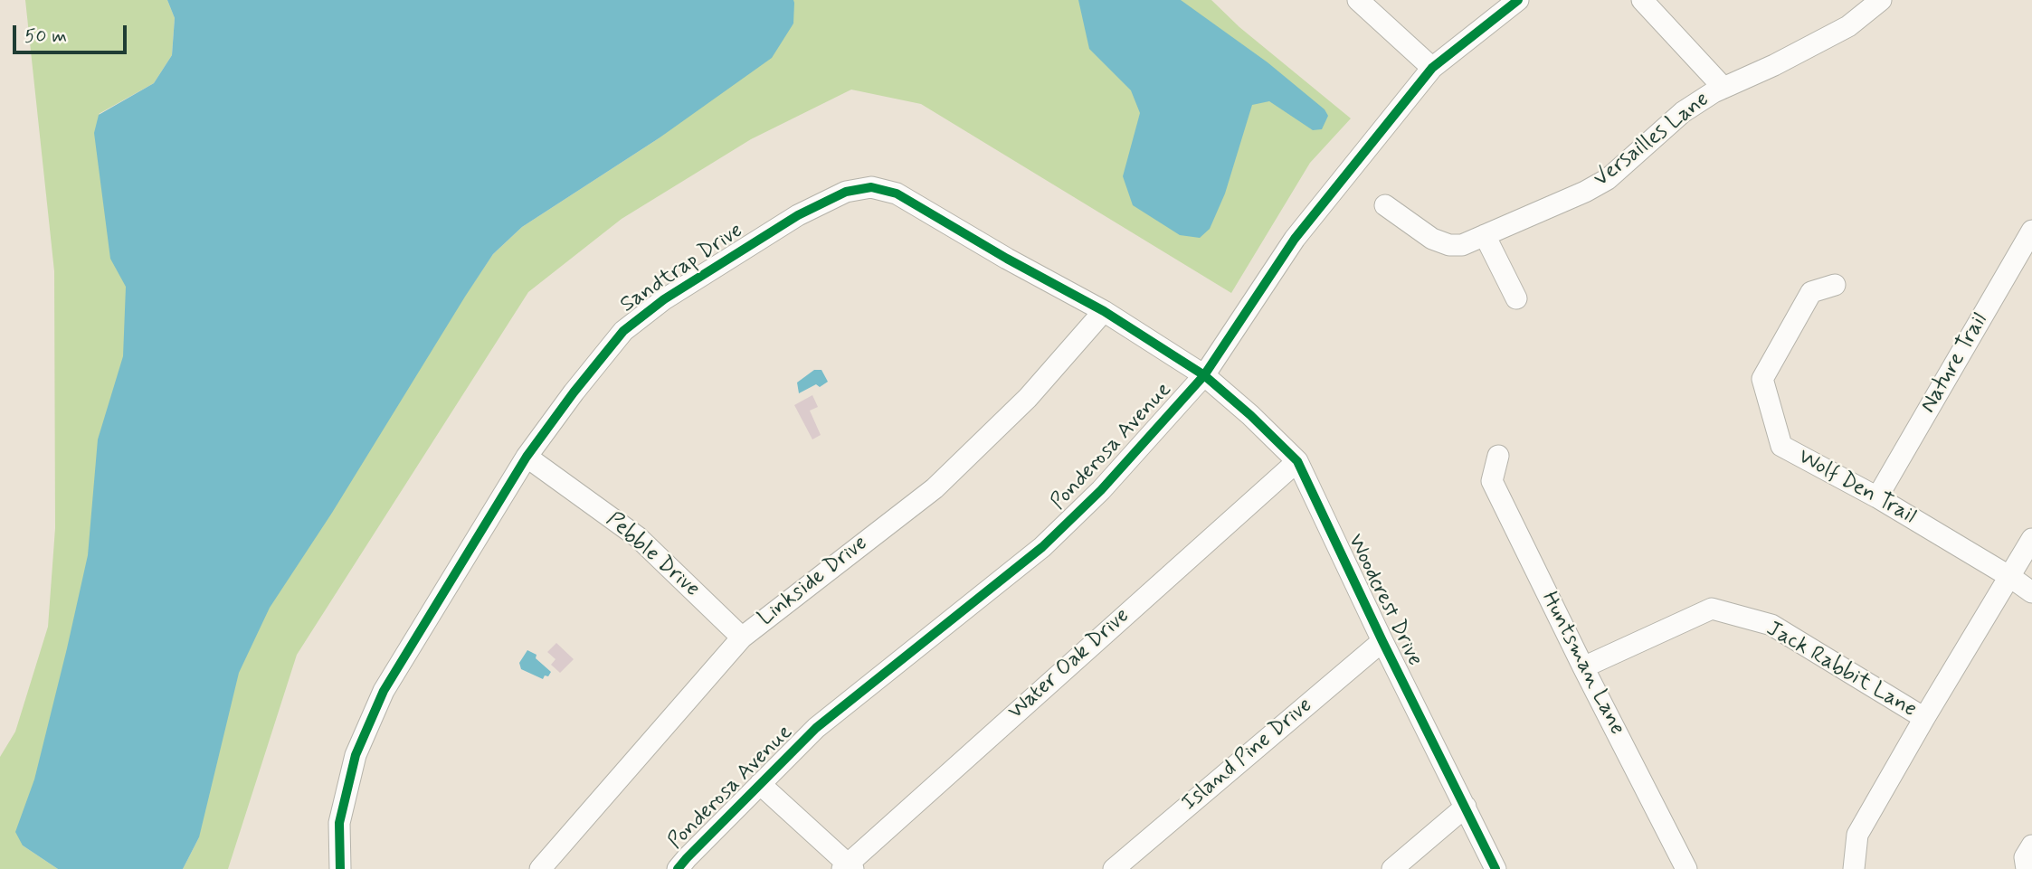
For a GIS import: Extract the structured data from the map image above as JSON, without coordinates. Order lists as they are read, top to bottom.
{
  "streets": {
    "street": [
      "Versailles Lane",
      "Sandtrap Drive",
      "Nature Trail",
      "Ponderosa Avenue",
      "Wolf Den Trail",
      "Pebble Drive",
      "Linkside Drive",
      "Woodcrest Drive",
      "Huntsman Lane",
      "Water Oak Drive",
      "Jack Rabbit Lane",
      "Island Pine Drive"
    ]
  },
  "crossings": [
    ["Sandtrap Drive", "Ponderosa Avenue"],
    ["Sandtrap Drive", "Pebble Drive"],
    ["Sandtrap Drive", "Linkside Drive"],
    ["Sandtrap Drive", "Woodcrest Drive"],
    ["Nature Trail", "Wolf Den Trail"],
    ["Ponderosa Avenue", "Woodcrest Drive"],
    ["Pebble Drive", "Linkside Drive"],
    ["Woodcrest Drive", "Water Oak Drive"],
    ["Woodcrest Drive", "Island Pine Drive"],
    ["Huntsman Lane", "Jack Rabbit Lane"]
  ],
  "scale_bar": "50 m"
}
